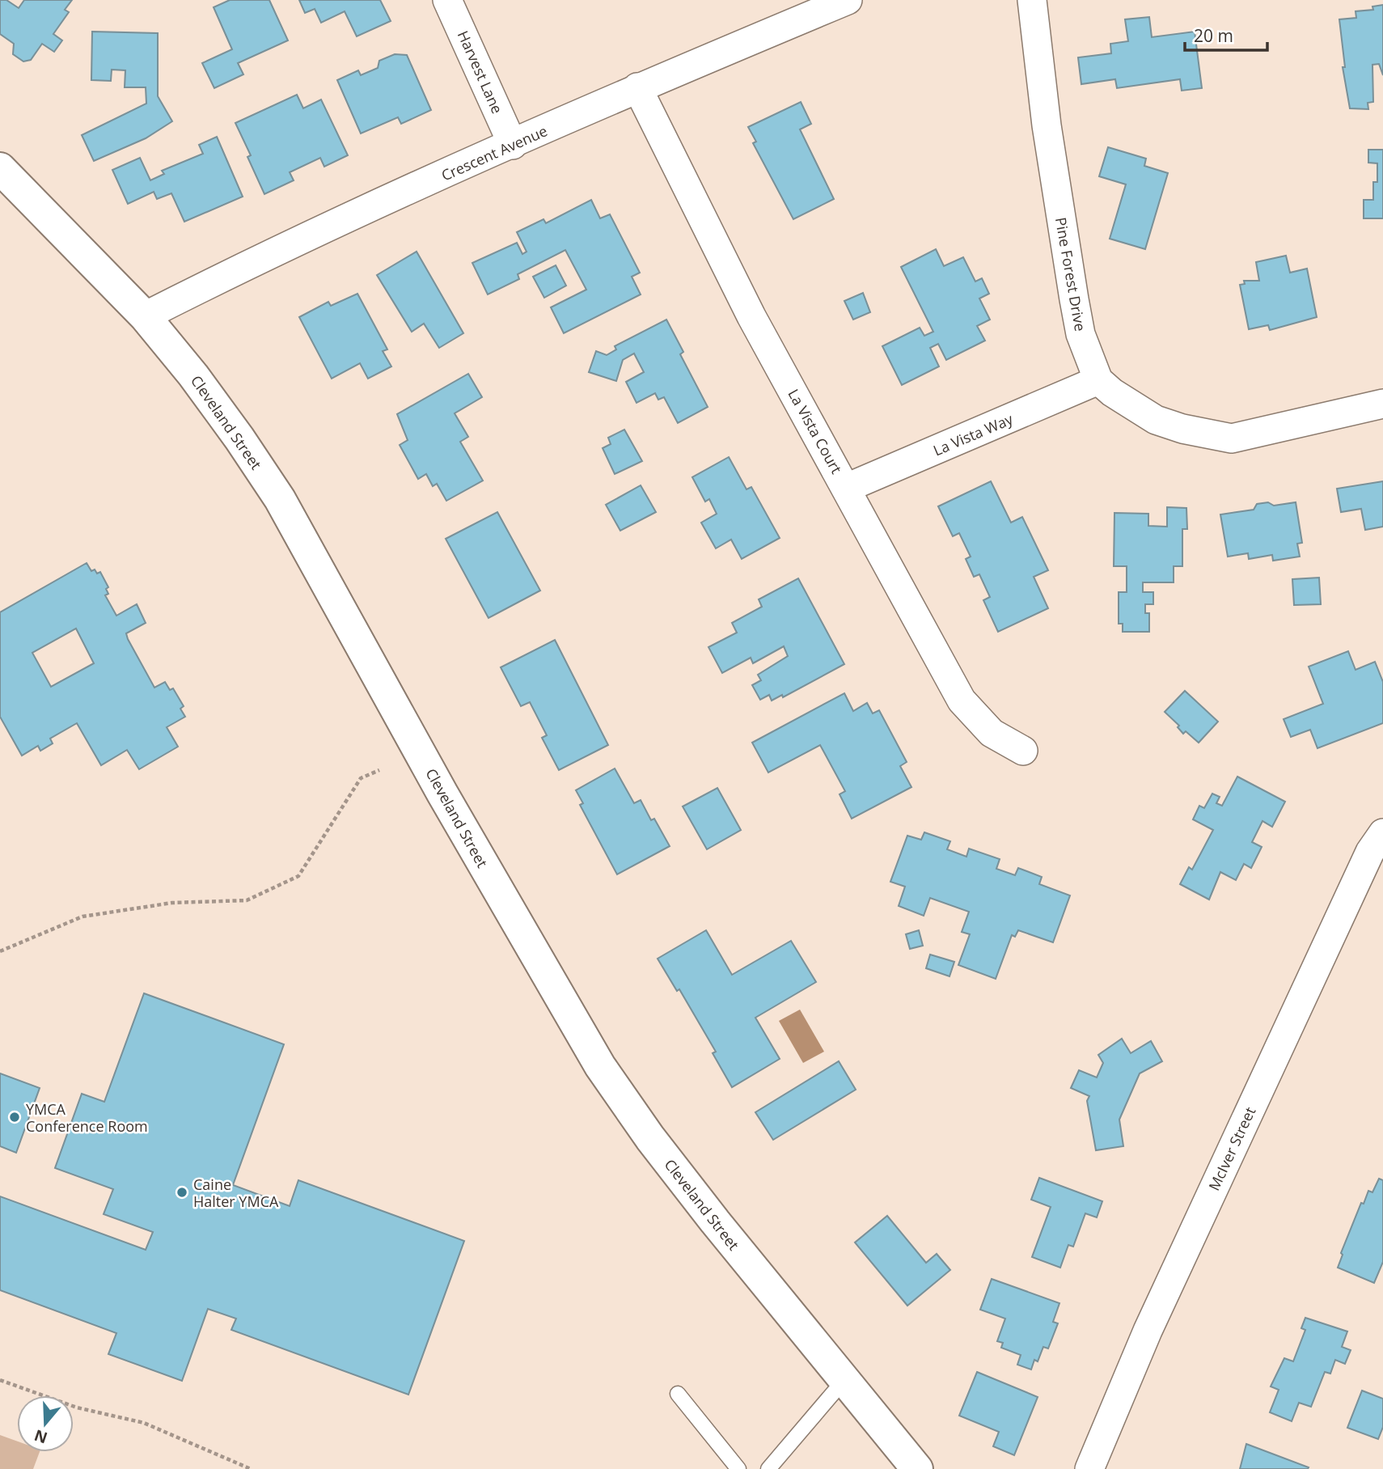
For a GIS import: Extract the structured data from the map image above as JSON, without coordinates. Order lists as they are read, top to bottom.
{
  "streets": {
    "street": [
      "Harvest Lane",
      "Crescent Avenue",
      "Pine Forest Drive",
      "Cleveland Street",
      "La Vista Court",
      "La Vista Way",
      "McIver Street"
    ]
  },
  "crossings": [
    ["Harvest Lane", "Crescent Avenue"],
    ["Crescent Avenue", "Cleveland Street"],
    ["Crescent Avenue", "La Vista Court"],
    ["Pine Forest Drive", "La Vista Way"],
    ["La Vista Court", "La Vista Way"]
  ],
  "places": ["YMCA Conference Room", "Caine Halter YMCA"],
  "scale_bar": "20 m",
  "north": "bottom"
}
